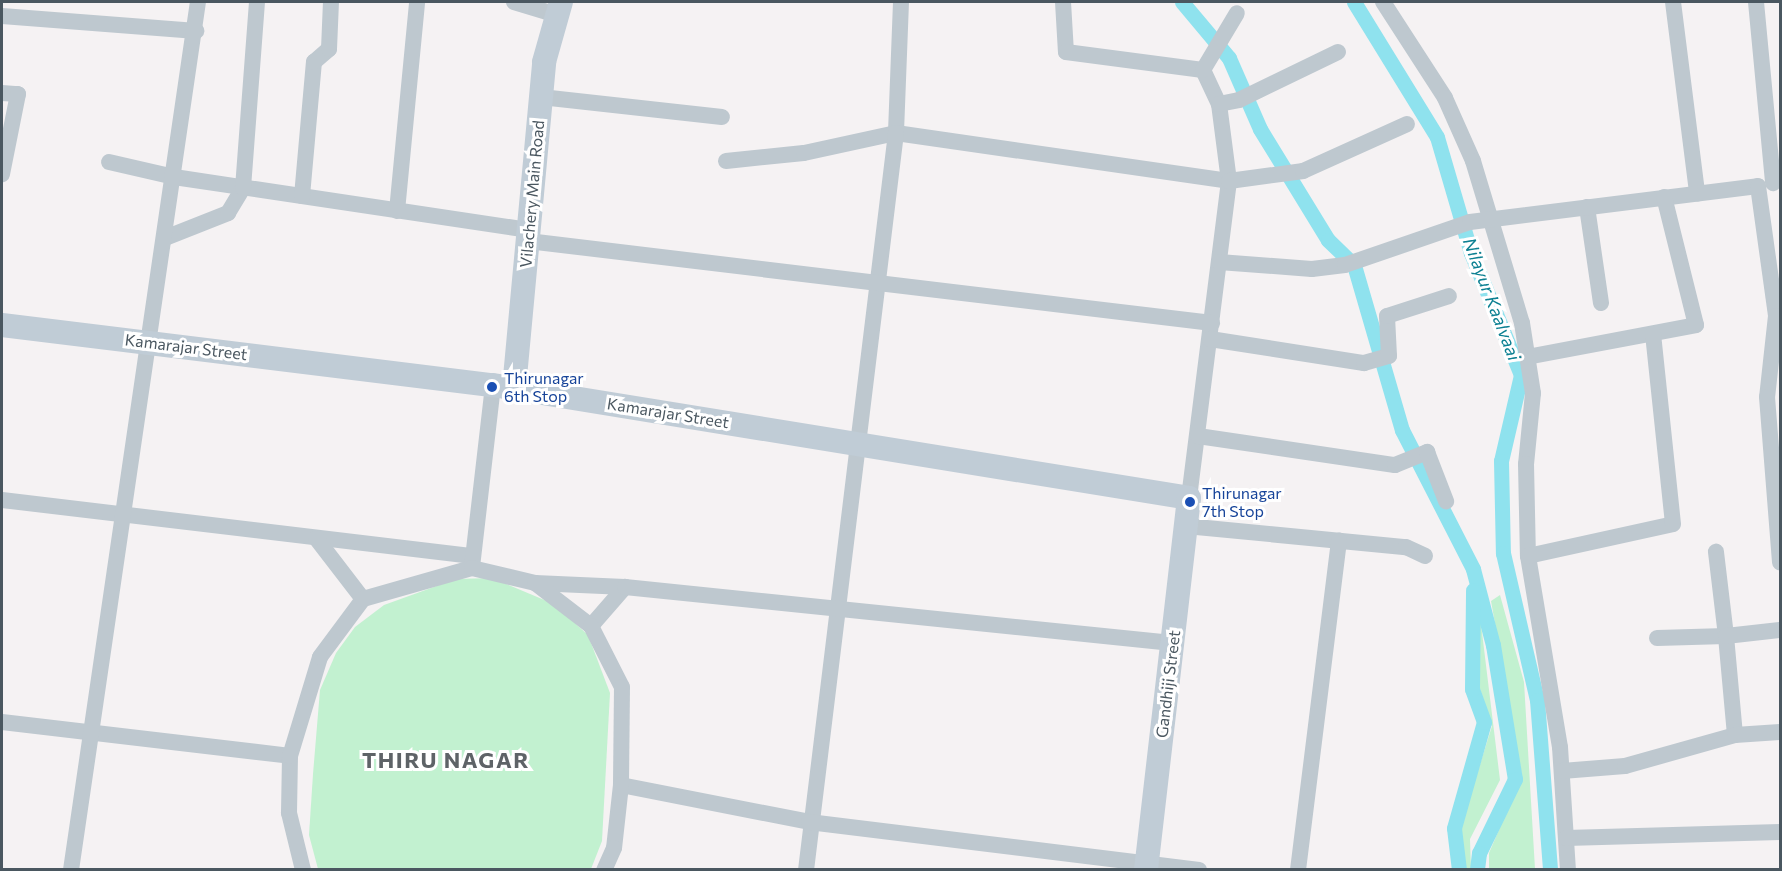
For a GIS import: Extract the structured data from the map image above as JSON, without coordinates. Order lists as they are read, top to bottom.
{
  "streets": {
    "main road": ["Vilachery Main Road", "Kamarajar Street", "Gandhiji Street"]
  },
  "crossings": [
    ["Vilachery Main Road", "Kamarajar Street"],
    ["Kamarajar Street", "Gandhiji Street"]
  ],
  "districts": ["THIRU NAGAR"],
  "water": ["Nilayur Kaalvaai"],
  "places": ["Thirunagar 6th Stop", "Thirunagar 7th Stop"]
}
